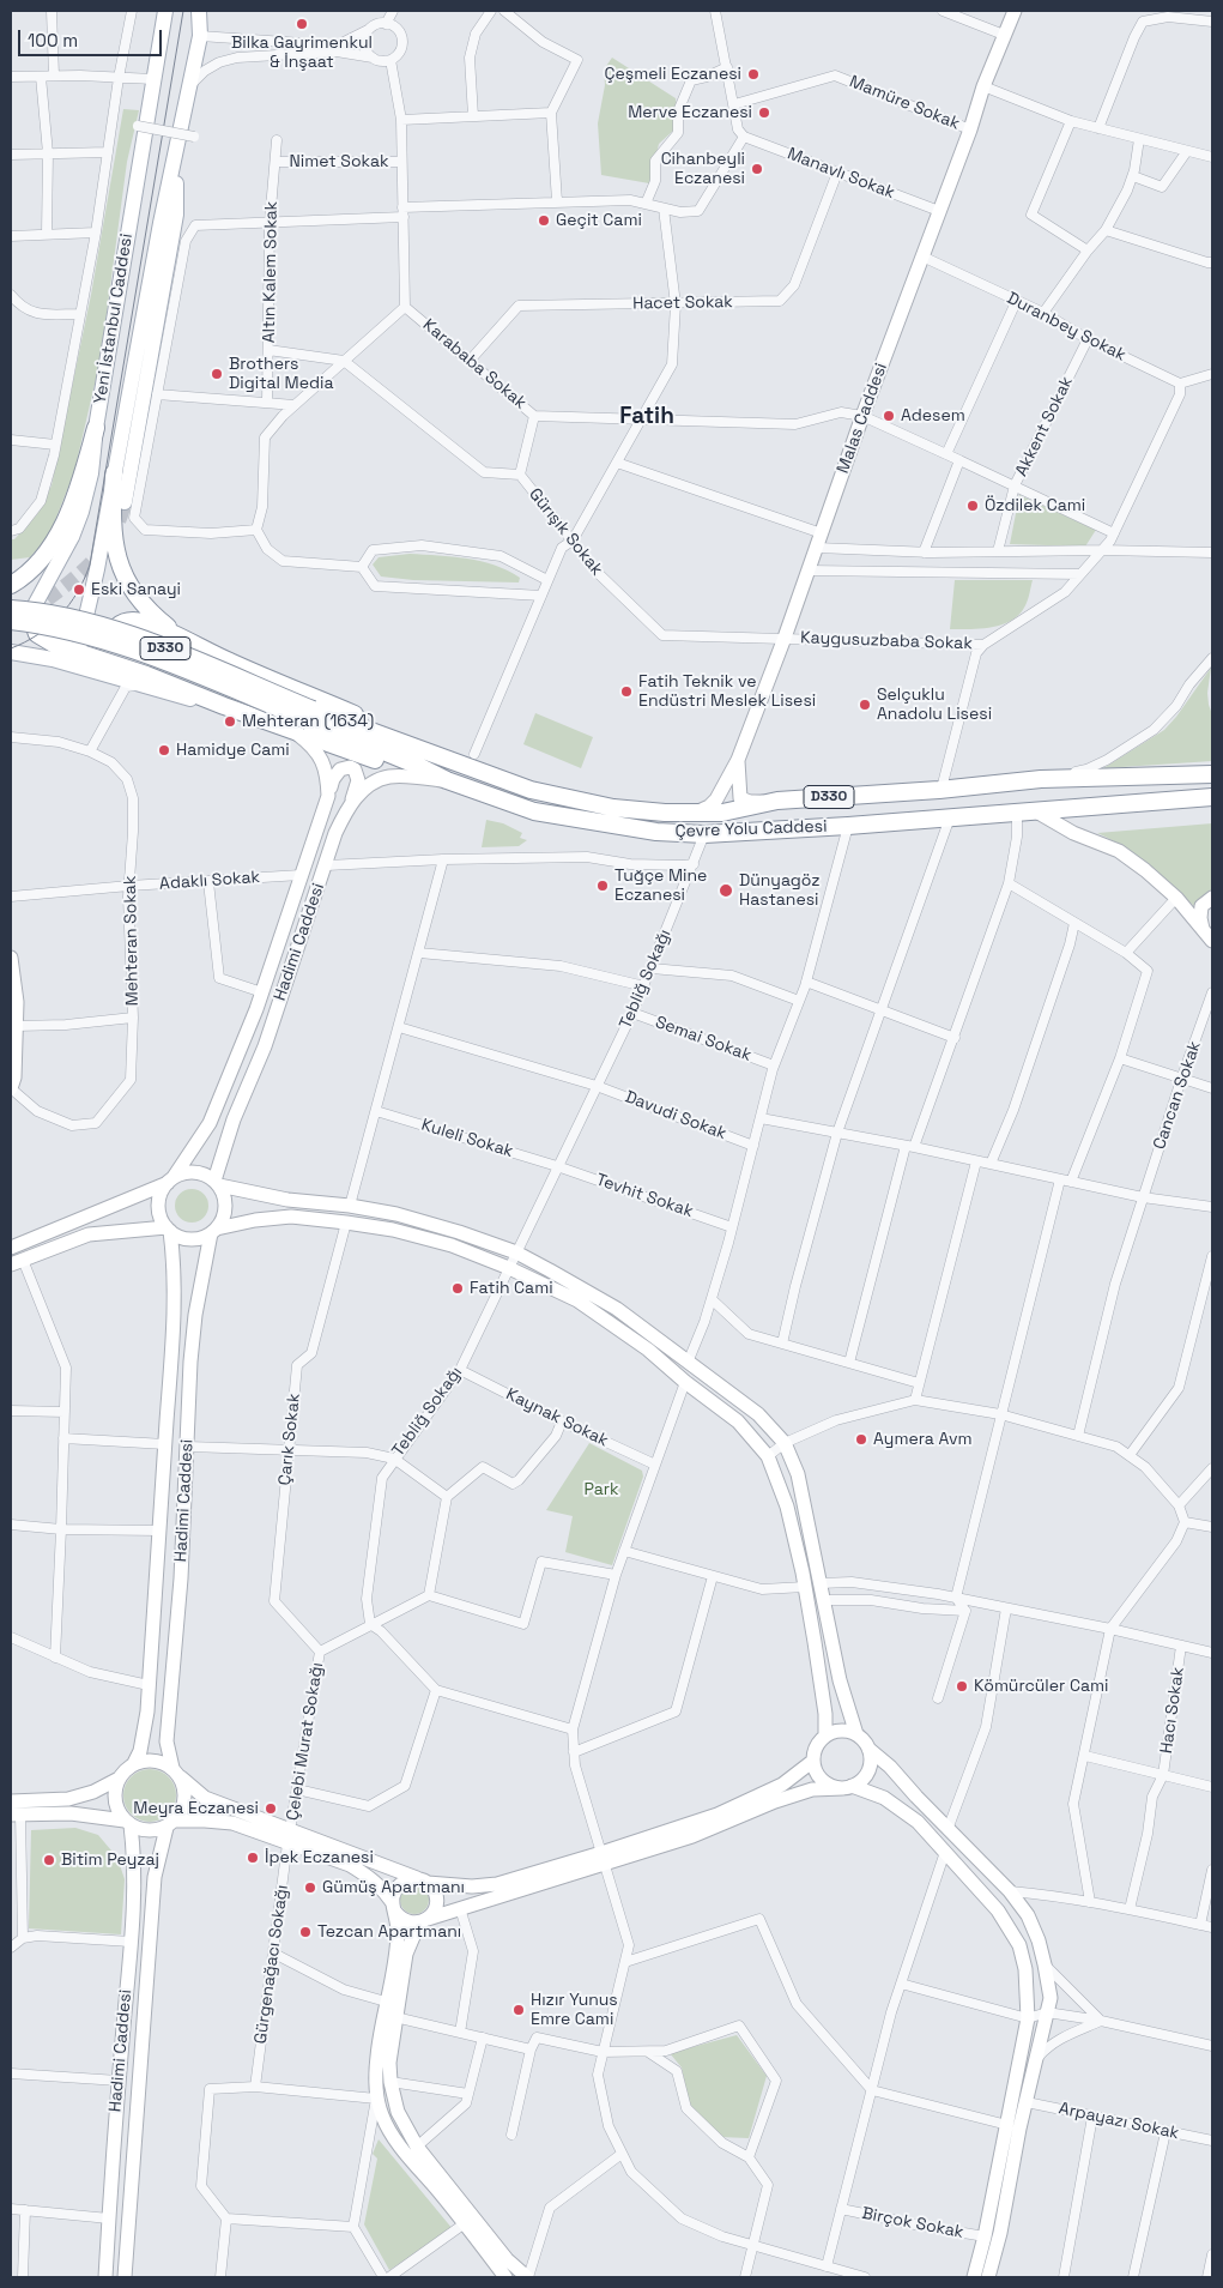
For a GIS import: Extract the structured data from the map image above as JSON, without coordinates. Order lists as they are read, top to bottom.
{
  "streets": {
    "highway": ["D330", "Çevre Yolu Caddesi"],
    "main road": ["Yeni İstanbul Caddesi", "Malas Caddesi", "Hadimi Caddesi"],
    "street": [
      "Mamüre Sokak",
      "Nimet Sokak",
      "Manavlı Sokak",
      "Altın Kalem Sokak",
      "Hacet Sokak",
      "Duranbey Sokak",
      "Karababa Sokak",
      "Akkent Sokak",
      "Gürışık Sokak",
      "Kaygusuzbaba Sokak",
      "Adaklı Sokak",
      "Mehteran Sokak",
      "Tebliğ Sokağı",
      "Semai Sokak",
      "Cancan Sokak",
      "Davudi Sokak",
      "Kuleli Sokak",
      "Tevhit Sokak",
      "Kaynak Sokak",
      "Çarık Sokak",
      "Hacı Sokak",
      "Çelebi Murat Sokağı",
      "Gürgenağacı Sokağı",
      "Arpayazı Sokak",
      "Birçok Sokak"
    ]
  },
  "crossings": [
    ["Mamüre Sokak", "Malas Caddesi"],
    ["Nimet Sokak", "Altın Kalem Sokak"],
    ["Manavlı Sokak", "Hacet Sokak"],
    ["Manavlı Sokak", "Malas Caddesi"],
    ["Hacet Sokak", "Karababa Sokak"],
    ["Duranbey Sokak", "Malas Caddesi"],
    ["Duranbey Sokak", "Akkent Sokak"],
    ["Duranbey Sokak", "Kaygusuzbaba Sokak"],
    ["Karababa Sokak", "Malas Caddesi"],
    ["Karababa Sokak", "Akkent Sokak"],
    ["Karababa Sokak", "Kaygusuzbaba Sokak"],
    ["Malas Caddesi", "Gürışık Sokak"],
    ["Malas Caddesi", "Kaygusuzbaba Sokak"],
    ["Malas Caddesi", "Çevre Yolu Caddesi"],
    ["Gürışık Sokak", "Kaygusuzbaba Sokak"],
    ["D330", "Çevre Yolu Caddesi"],
    ["Çevre Yolu Caddesi", "Hadimi Caddesi"],
    ["Çevre Yolu Caddesi", "Tebliğ Sokağı"],
    ["Adaklı Sokak", "Mehteran Sokak"],
    ["Adaklı Sokak", "Hadimi Caddesi"],
    ["Tebliğ Sokağı", "Semai Sokak"],
    ["Tebliğ Sokağı", "Davudi Sokak"],
    ["Tebliğ Sokağı", "Kuleli Sokak"],
    ["Tebliğ Sokağı", "Tevhit Sokak"],
    ["Tebliğ Sokağı", "Kaynak Sokak"],
    ["Kuleli Sokak", "Tevhit Sokak"],
    ["Çarık Sokak", "Çelebi Murat Sokağı"],
    ["Çelebi Murat Sokağı", "Gürgenağacı Sokağı"]
  ],
  "districts": ["Fatih"],
  "parks": ["Park"],
  "places": [
    "Bilka Gayrimenkul & İnşaat",
    "Çeşmeli Eczanesi",
    "Merve Eczanesi",
    "Cihanbeyli Eczanesi",
    "Geçit Cami",
    "Brothers Digital Media",
    "Adesem",
    "Özdilek Cami",
    "Eski Sanayi",
    "Fatih Teknik ve Endüstri Meslek Lisesi",
    "Selçuklu Anadolu Lisesi",
    "Mehteran (1634)",
    "Hamidye Cami",
    "Tuğçe Mine Eczanesi",
    "Dünyagöz Hastanesi",
    "Fatih Cami",
    "Aymera Avm",
    "Kömürcüler Cami",
    "Meyra Eczanesi",
    "İpek Eczanesi",
    "Bitim Peyzaj",
    "Gümüş Apartmanı",
    "Tezcan Apartmanı",
    "Hızır Yunus Emre Cami"
  ],
  "scale_bar": "100 m"
}
